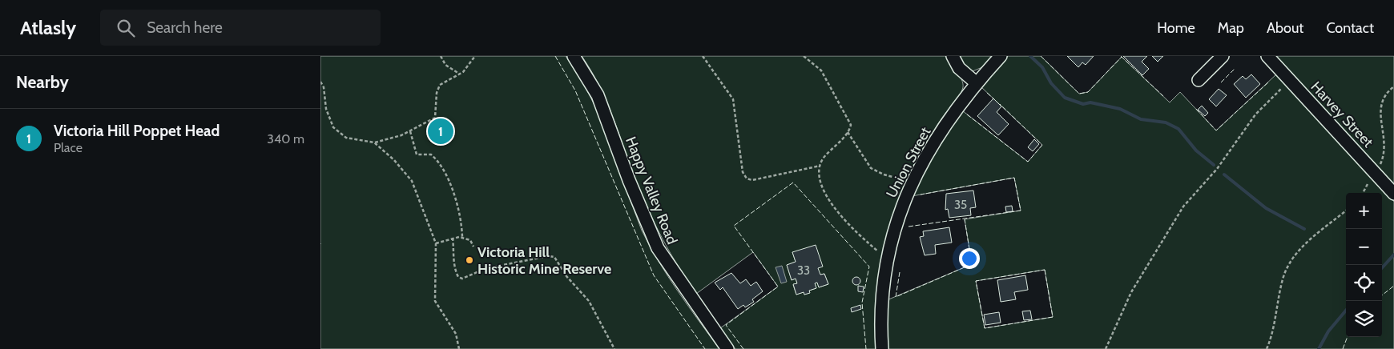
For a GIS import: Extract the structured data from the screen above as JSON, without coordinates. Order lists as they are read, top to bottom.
{
  "streets": {
    "street": ["Harvey Street", "Union Street", "Happy Valley Road"]
  },
  "places": ["Victoria Hill Historic Mine Reserve"],
  "house_numbers": ["35", "33"],
  "page": {
    "header": "Atlasly",
    "search": "Search here",
    "nav": [
      "Home",
      "Map",
      "About",
      "Contact"
    ],
    "heading": "Nearby",
    "list": [
      {
        "mark": "1",
        "name": "Victoria Hill Poppet Head",
        "note": "Place",
        "value": "340 m"
      }
    ],
    "pins": "1",
    "map_buttons": ["+", "−"]
  }
}
